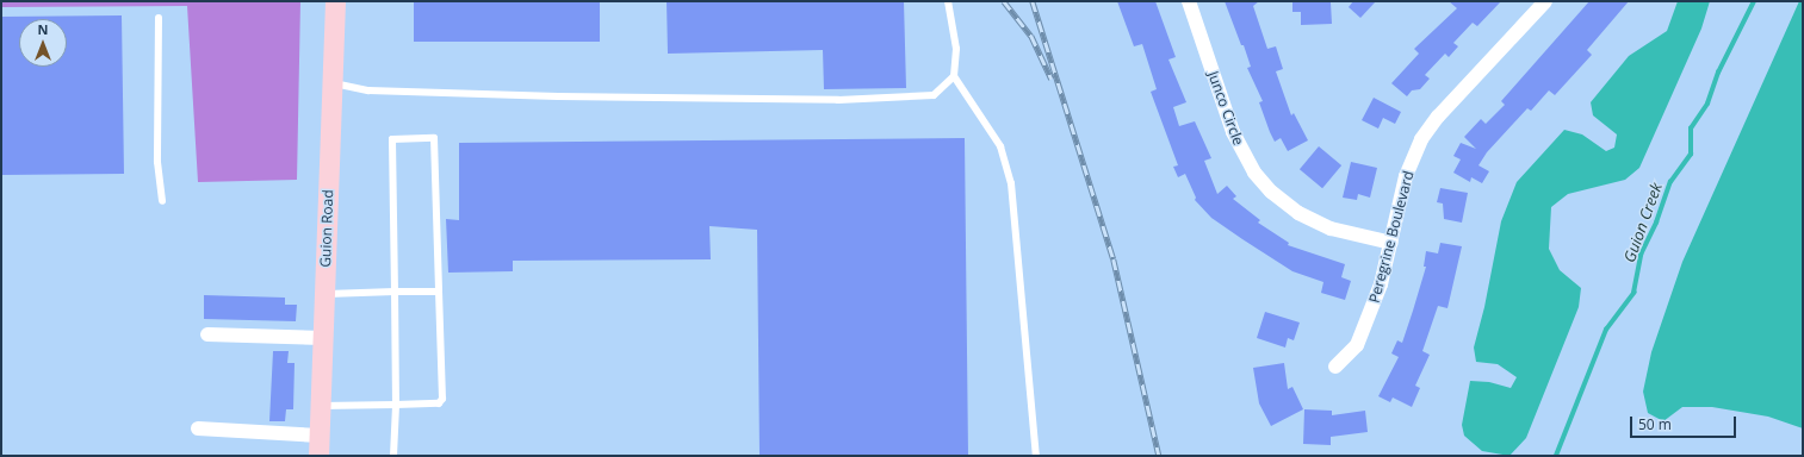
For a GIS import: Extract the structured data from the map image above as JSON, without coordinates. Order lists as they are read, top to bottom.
{
  "streets": {
    "street": ["Junco Circle", "Guion Road", "Peregrine Boulevard"]
  },
  "crossings": [
    ["Junco Circle", "Peregrine Boulevard"]
  ],
  "water": ["Guion Creek"],
  "scale_bar": "50 m",
  "north": "top"
}
